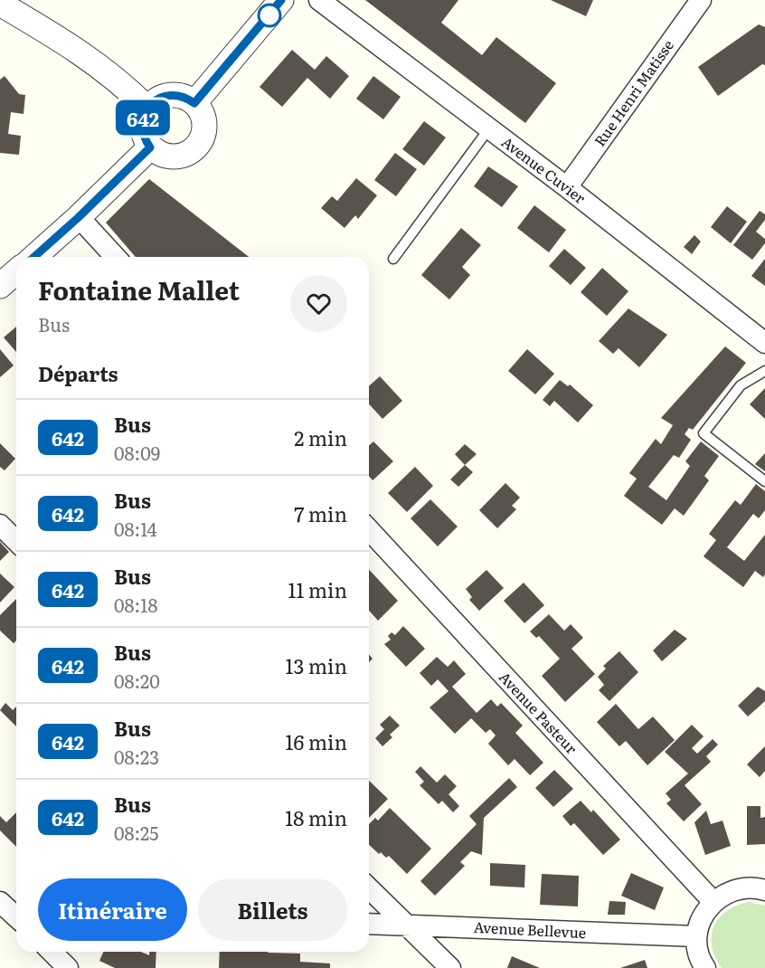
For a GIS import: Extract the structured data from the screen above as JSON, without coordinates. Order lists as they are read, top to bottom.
{
  "streets": {
    "street": [
      "Rue Henri Matisse",
      "Avenue Cuvier",
      "Avenue Pasteur",
      "Avenue Bellevue"
    ]
  },
  "crossings": [
    ["Rue Henri Matisse", "Avenue Cuvier"]
  ],
  "lines": ["bus line 642"],
  "page": {
    "on_map": "642",
    "heading": [
      ["Fontaine Mallet", "Bus"],
      "Départs"
    ],
    "list": [
      {
        "mark": "642",
        "name": "Bus",
        "note": "08:09",
        "value": "2 min"
      },
      {
        "mark": "642",
        "name": "Bus",
        "note": "08:14",
        "value": "7 min"
      },
      {
        "mark": "642",
        "name": "Bus",
        "note": "08:18",
        "value": "11 min"
      },
      {
        "mark": "642",
        "name": "Bus",
        "note": "08:20",
        "value": "13 min"
      },
      {
        "mark": "642",
        "name": "Bus",
        "note": "08:23",
        "value": "16 min"
      },
      {
        "mark": "642",
        "name": "Bus",
        "note": "08:25",
        "value": "18 min"
      }
    ],
    "buttons": ["Itinéraire", "Billets"]
  }
}
